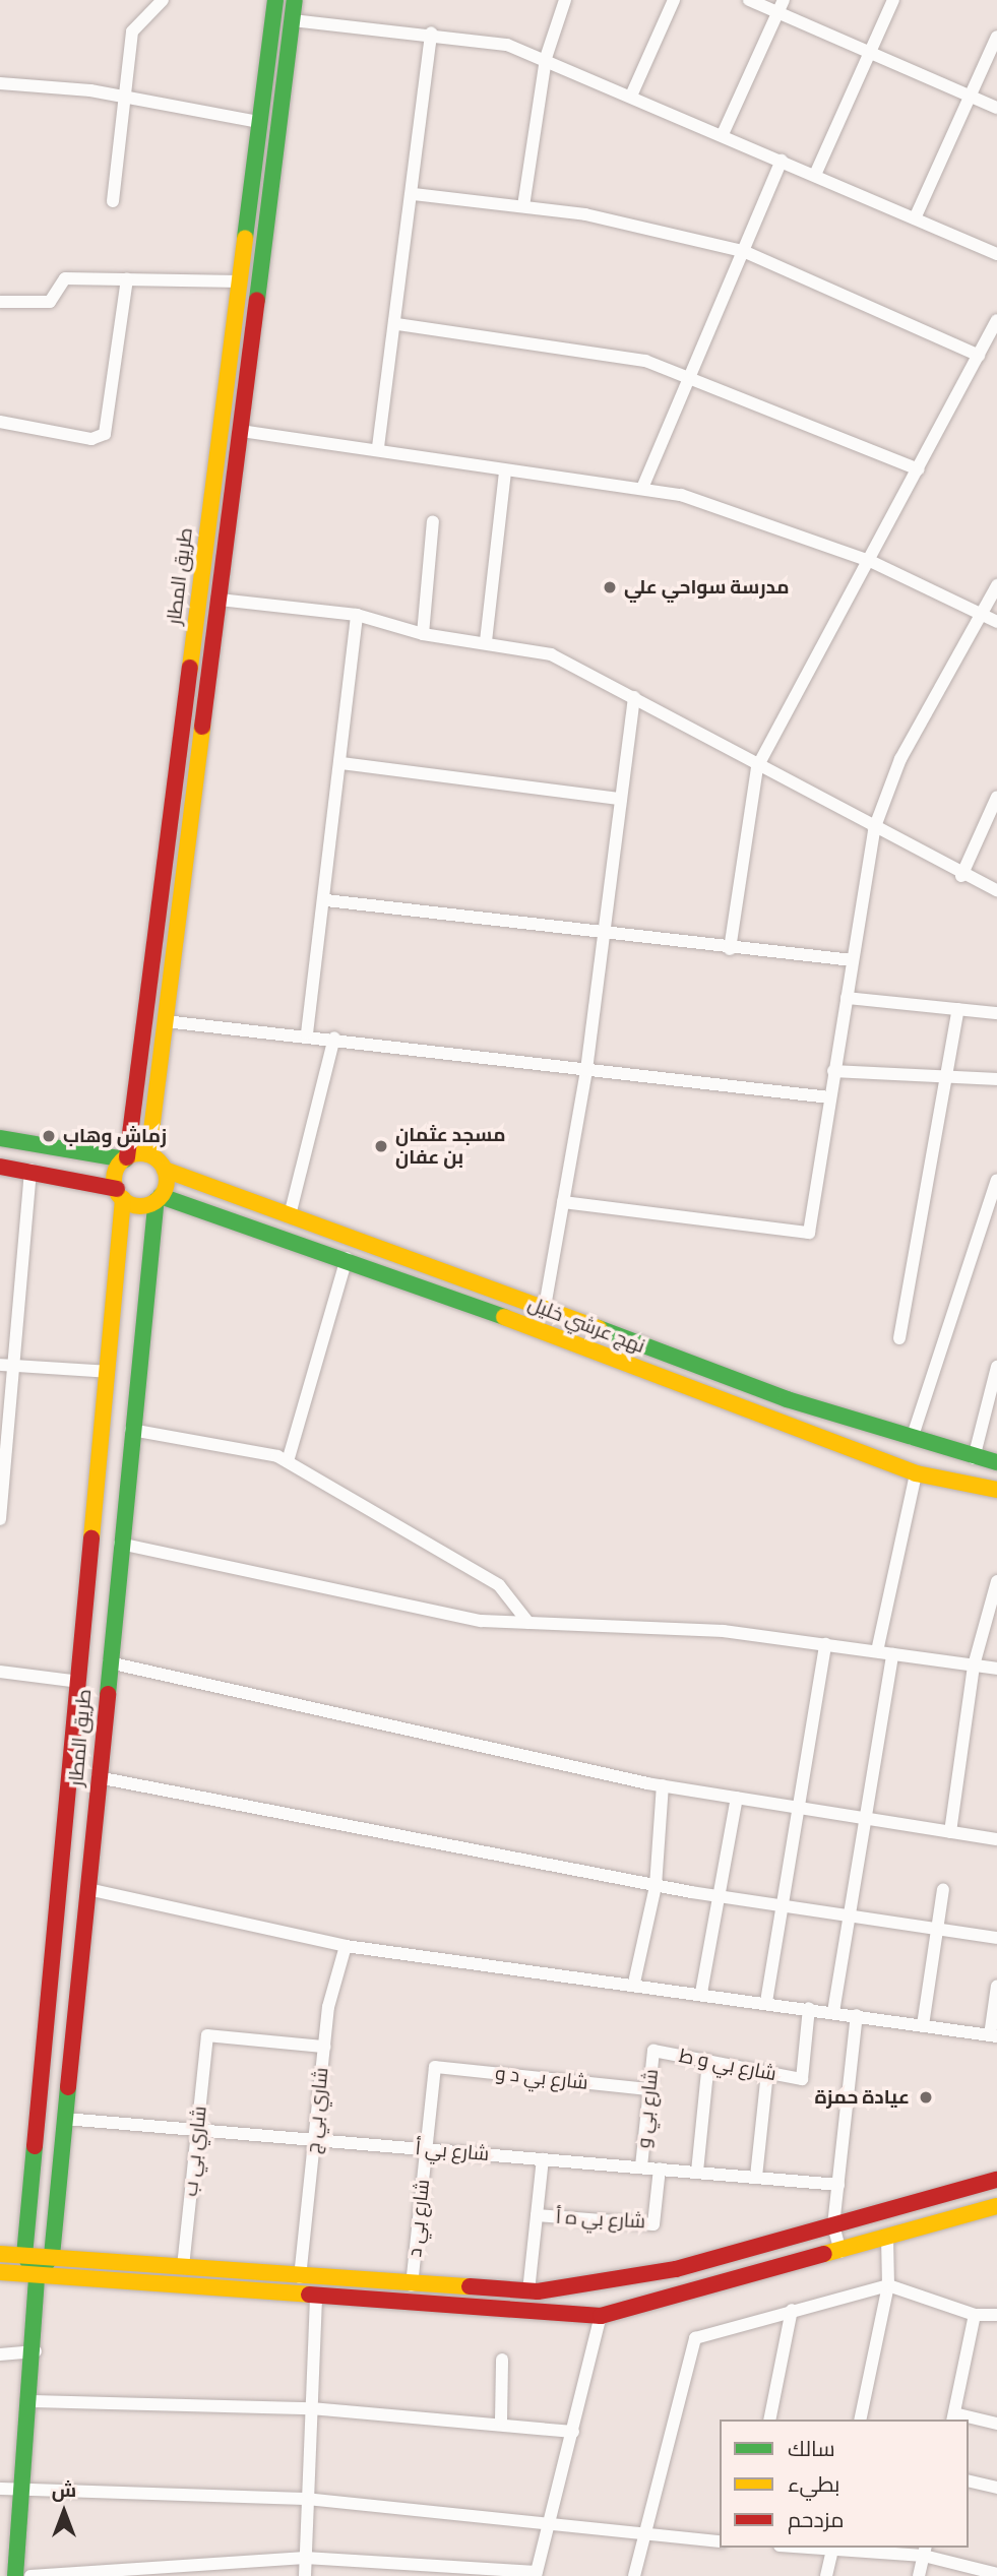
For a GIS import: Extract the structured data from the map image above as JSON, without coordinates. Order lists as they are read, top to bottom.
{
  "streets": {
    "main road": ["طريق المطار", "نهج عرشي خليل"],
    "street": [
      "شارع بي و ط",
      "شارع بي د و",
      "شارع بي و",
      "شاري بي ج",
      "شاري بي ب",
      "شارع بي أ",
      "شارع بي د",
      "شارع بي ه أ"
    ]
  },
  "crossings": [
    ["طريق المطار", "نهج عرشي خليل"],
    ["طريق المطار", "شارع بي أ"],
    ["شارع بي و ط", "شارع بي و"],
    ["شارع بي د و", "شارع بي و"],
    ["شارع بي د و", "شارع بي د"],
    ["شارع بي و", "شارع بي أ"],
    ["شاري بي ج", "شاري بي ب"],
    ["شاري بي ج", "شارع بي أ"],
    ["شاري بي ب", "شارع بي أ"],
    ["شارع بي أ", "شارع بي د"],
    ["شارع بي أ", "شارع بي ه أ"]
  ],
  "places": [
    "مدرسة سواحي علي",
    "زماش وهاب",
    "مسجد عثمان بن عفان",
    "عيادة حمزة"
  ],
  "legend": ["سالك", "بطيء", "مزدحم"],
  "north": "top"
}
